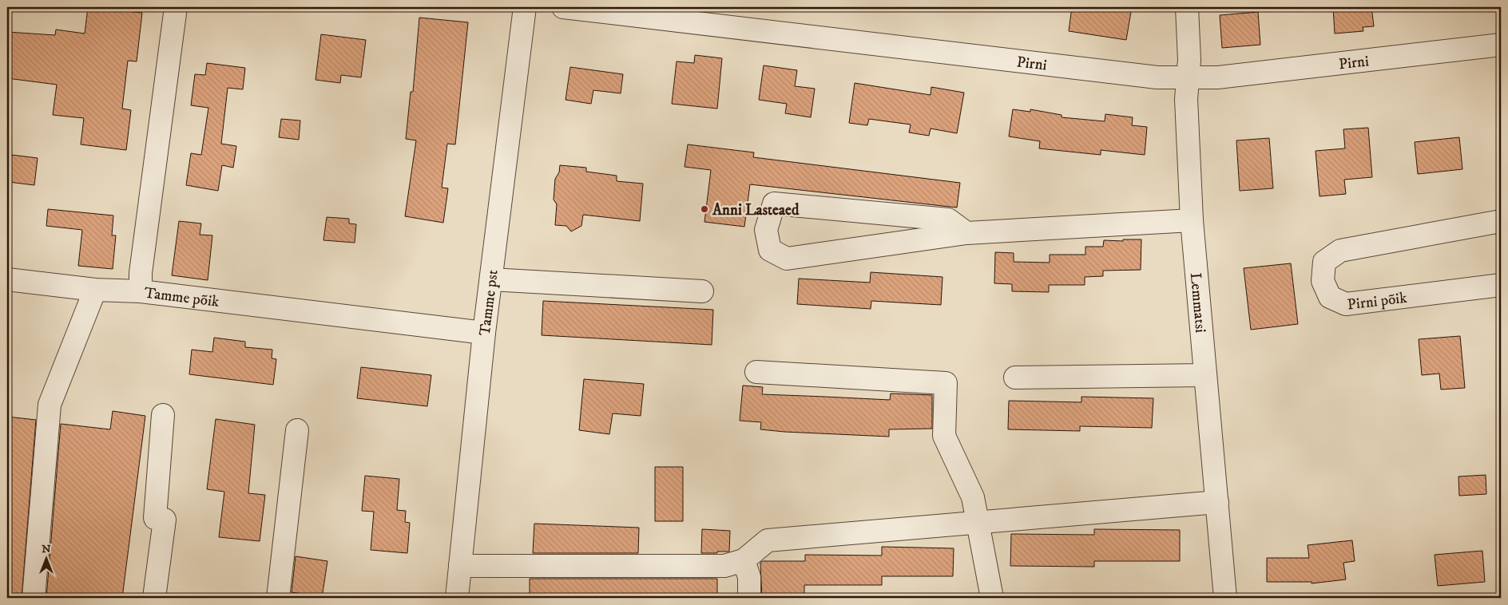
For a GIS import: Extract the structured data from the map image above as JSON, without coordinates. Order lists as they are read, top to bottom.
{
  "streets": {
    "street": [
      "Pirni",
      "Tamme põik",
      "Pirni põik",
      "Tamme pst",
      "Lemmatsi"
    ]
  },
  "crossings": [
    ["Pirni", "Lemmatsi"],
    ["Tamme põik", "Tamme pst"]
  ],
  "places": ["Anni Lasteaed"],
  "north": "top"
}
